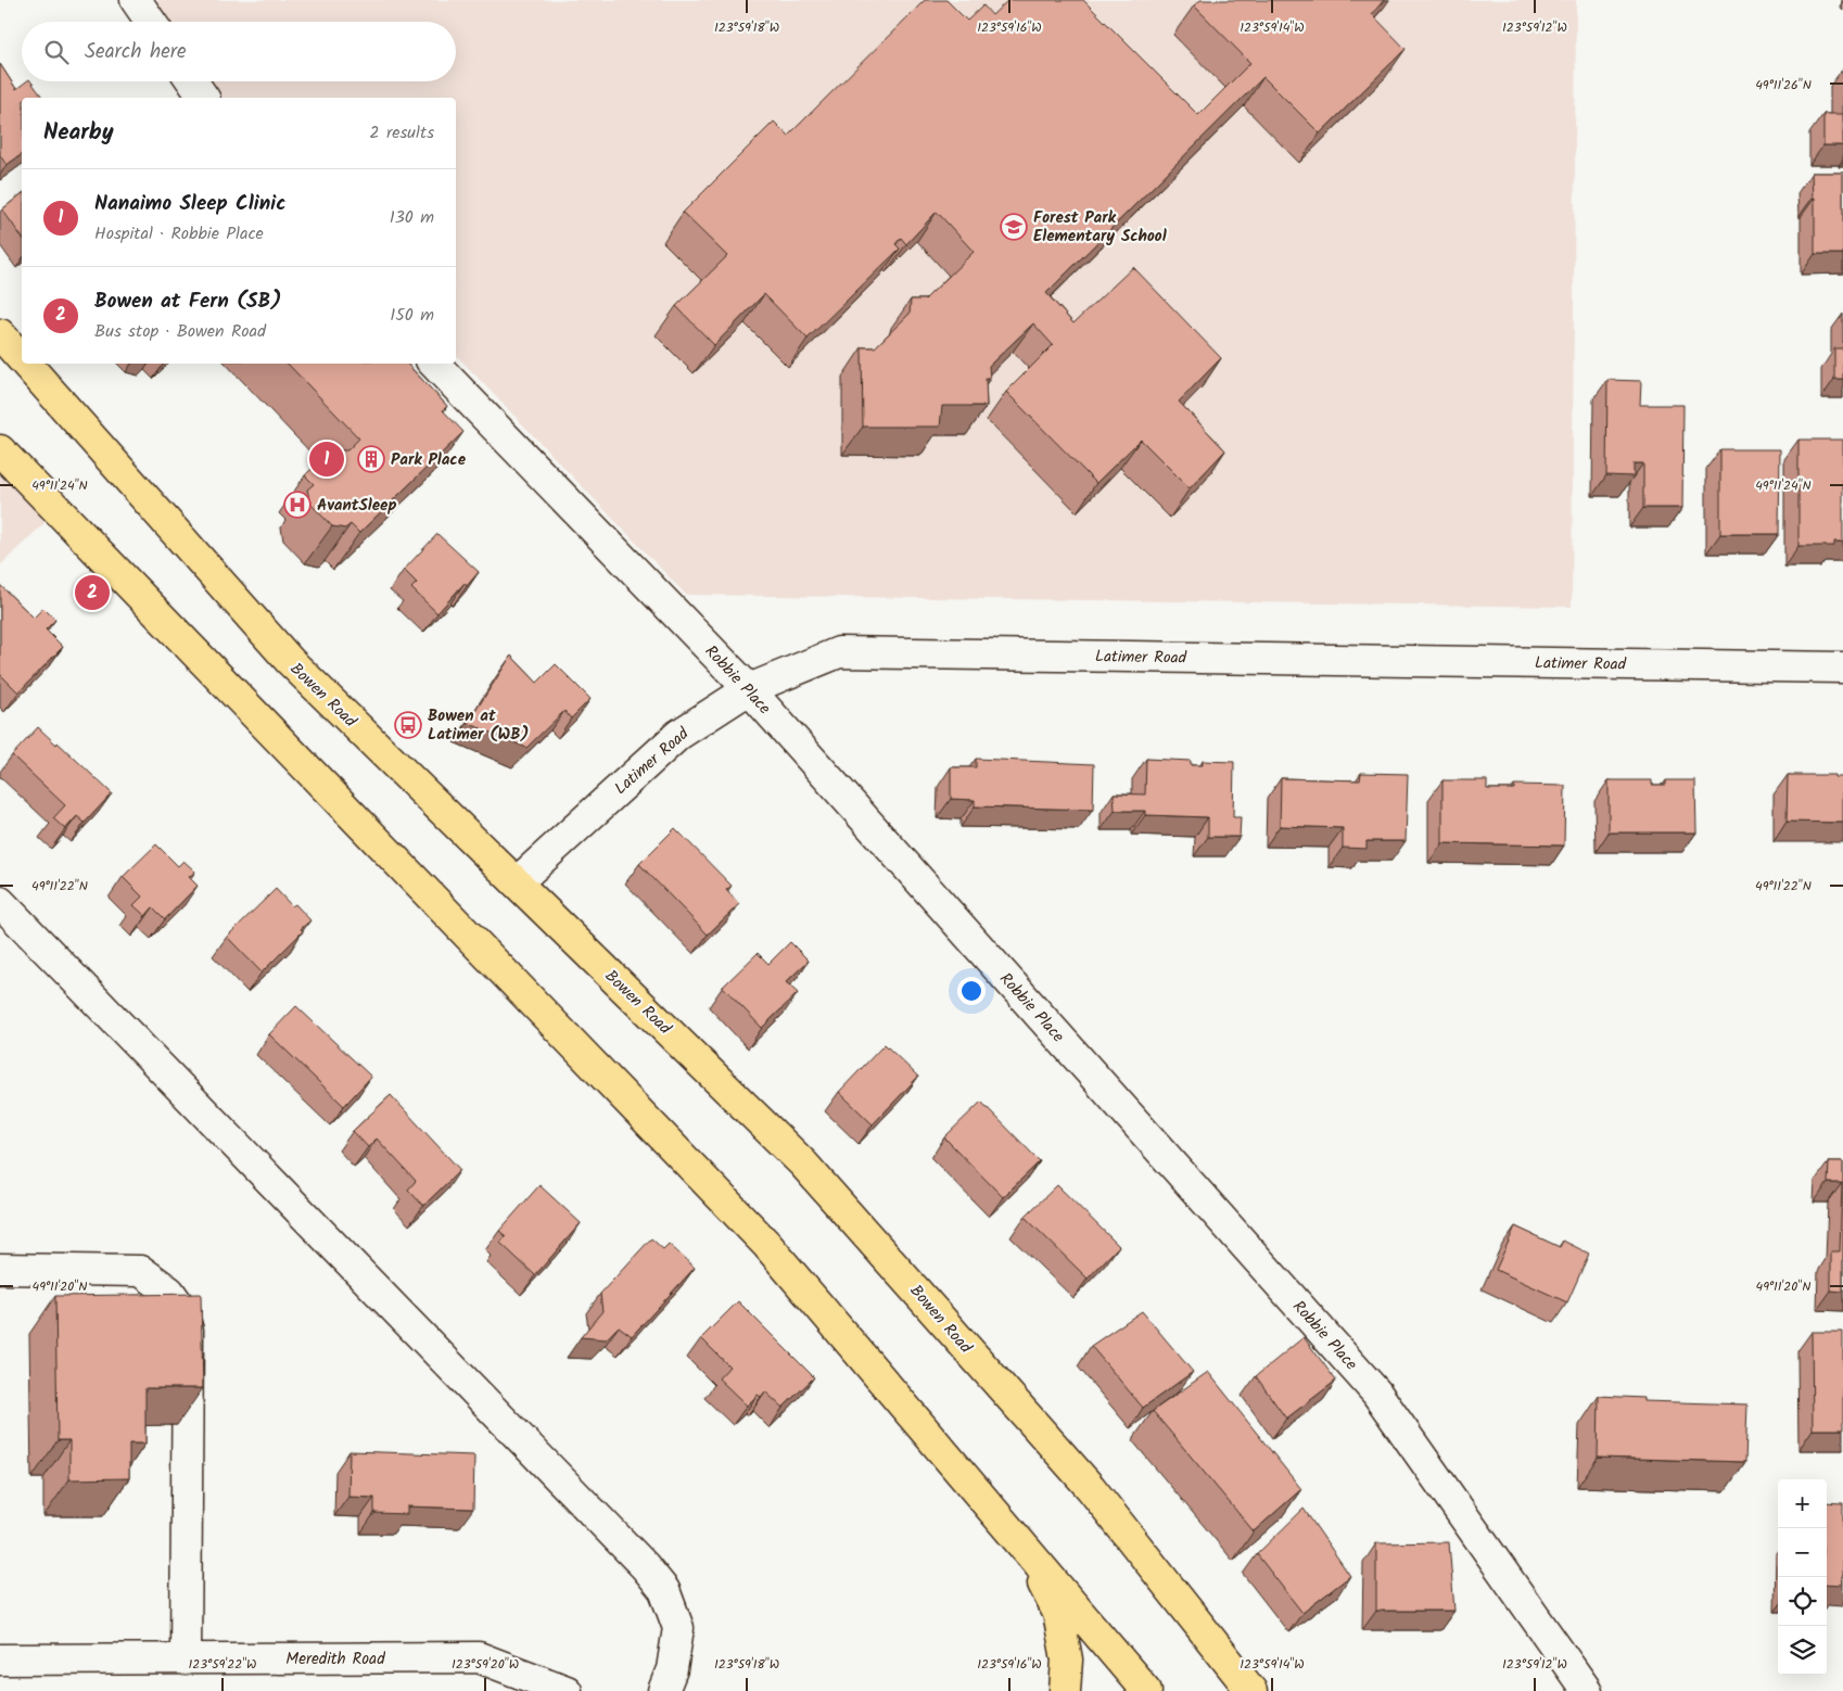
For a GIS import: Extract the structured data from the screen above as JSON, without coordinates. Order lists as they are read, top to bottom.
{
  "streets": {
    "main road": ["Bowen Road"],
    "street": ["Latimer Road", "Robbie Place", "Meredith Road"]
  },
  "crossings": [
    ["Latimer Road", "Robbie Place"],
    ["Latimer Road", "Bowen Road"]
  ],
  "places": {
    "school or university": ["Forest Park Elementary School"],
    "building": ["Park Place"],
    "hospital": ["AvantSleep"],
    "bus stop": ["Bowen at Latimer (WB)"]
  },
  "page": {
    "search": "Search here",
    "heading": ["Nearby", "2 results"],
    "list": [
      {
        "mark": "1",
        "name": "Nanaimo Sleep Clinic",
        "note": "Hospital · Robbie Place",
        "value": "130 m"
      },
      {
        "mark": "2",
        "name": "Bowen at Fern (SB)",
        "note": "Bus stop · Bowen Road",
        "value": "150 m"
      }
    ],
    "pins": ["1", "2"],
    "map_buttons": ["+", "−"]
  },
  "coordinates": [
    "123°59'18\"W",
    "123°59'16\"W",
    "123°59'14\"W",
    "123°59'12\"W",
    "49°11'26\"N",
    "49°11'24\"N",
    "49°11'22\"N",
    "49°11'20\"N",
    "123°59'22\"W",
    "123°59'20\"W"
  ]
}
